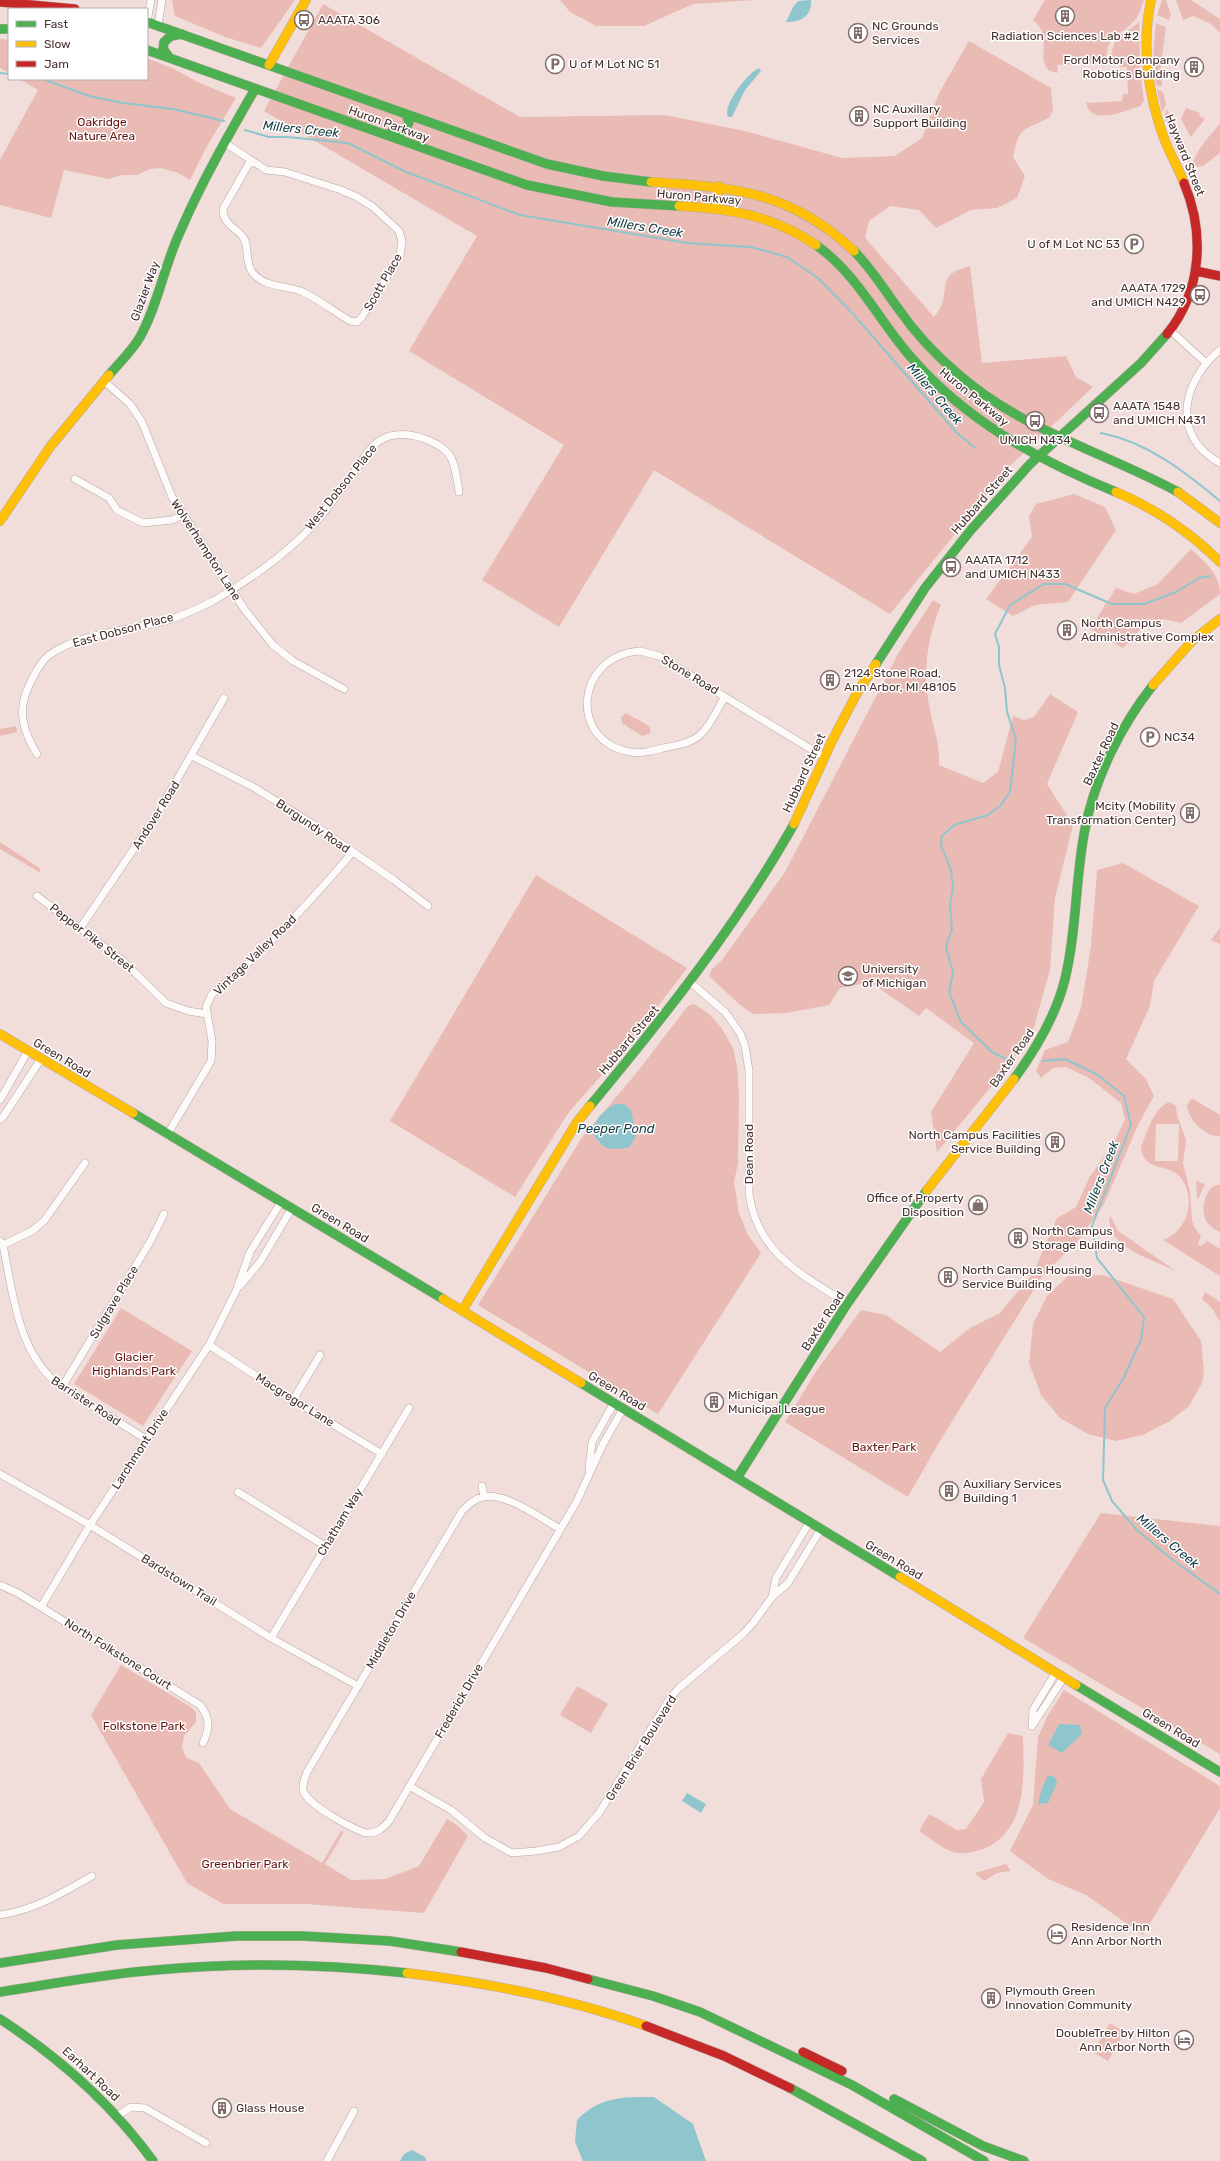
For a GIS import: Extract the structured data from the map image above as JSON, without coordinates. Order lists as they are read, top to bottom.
{
  "streets": {
    "main road": [
      "Huron Parkway",
      "Hayward Street",
      "Glazier Way",
      "Hubbard Street",
      "Baxter Road",
      "Green Road",
      "Earhart Road"
    ],
    "street": [
      "Scott Place",
      "West Dobson Place",
      "Wolverhampton Lane",
      "East Dobson Place",
      "Stone Road",
      "Andover Road",
      "Burgundy Road",
      "Pepper Pike Street",
      "Vintage Valley Road",
      "Dean Road",
      "Sulgrave Place",
      "Macgregor Lane",
      "Barrister Road",
      "Larchmont Drive",
      "Chatham Way",
      "Bardstown Trail",
      "Middleton Drive",
      "North Folkstone Court",
      "Frederick Drive",
      "Green Brier Boulevard"
    ]
  },
  "crossings": [
    ["Huron Parkway", "Glazier Way"],
    ["Huron Parkway", "Hubbard Street"],
    ["Hayward Street", "Hubbard Street"],
    ["Scott Place", "Glazier Way"],
    ["Glazier Way", "Wolverhampton Lane"],
    ["West Dobson Place", "Wolverhampton Lane"],
    ["West Dobson Place", "East Dobson Place"],
    ["Hubbard Street", "Stone Road"],
    ["Hubbard Street", "Green Road"],
    ["Hubbard Street", "Dean Road"],
    ["Wolverhampton Lane", "East Dobson Place"],
    ["Baxter Road", "Green Road"],
    ["Baxter Road", "Dean Road"],
    ["Andover Road", "Burgundy Road"],
    ["Andover Road", "Pepper Pike Street"],
    ["Burgundy Road", "Vintage Valley Road"],
    ["Pepper Pike Street", "Vintage Valley Road"],
    ["Vintage Valley Road", "Green Road"],
    ["Green Road", "Larchmont Drive"],
    ["Green Road", "Frederick Drive"],
    ["Green Road", "Green Brier Boulevard"],
    ["Sulgrave Place", "Barrister Road"],
    ["Macgregor Lane", "Larchmont Drive"],
    ["Macgregor Lane", "Chatham Way"],
    ["Barrister Road", "Larchmont Drive"],
    ["Larchmont Drive", "Bardstown Trail"],
    ["Larchmont Drive", "North Folkstone Court"],
    ["Chatham Way", "Bardstown Trail"],
    ["Bardstown Trail", "Middleton Drive"],
    ["Middleton Drive", "Frederick Drive"],
    ["Frederick Drive", "Green Brier Boulevard"]
  ],
  "water": ["Millers Creek", "Peeper Pond"],
  "parks": [
    "Oakridge Nature Area",
    "Glacier Highlands Park",
    "Baxter Park",
    "Folkstone Park",
    "Greenbrier Park"
  ],
  "places": {
    "building": [
      "Radiation Sciences Lab #2",
      "NC Grounds Services",
      "Ford Motor Company Robotics Building",
      "NC Auxillary Support Building",
      "North Campus Administrative Complex",
      "2124 Stone Road, Ann Arbor, MI 48105",
      "Mcity (Mobility Transformation Center)",
      "North Campus Facilities Service Building",
      "North Campus Storage Building",
      "North Campus Housing Service Building",
      "Michigan Municipal League",
      "Auxiliary Services Building 1",
      "Plymouth Green Innovation Community",
      "Glass House"
    ],
    "bus stop": [
      "AAATA 306",
      "AAATA 1729 and UMICH N429",
      "AAATA 1548 and UMICH N431",
      "UMICH N434",
      "AAATA 1712 and UMICH N433"
    ],
    "parking": ["U of M Lot NC 51", "U of M Lot NC 53", "NC34"],
    "school or university": ["University of Michigan"],
    "shop": ["Office of Property Disposition"],
    "hotel": ["Residence Inn Ann Arbor North", "DoubleTree by Hilton Ann Arbor North"]
  },
  "legend": ["Fast", "Slow", "Jam"]
}
